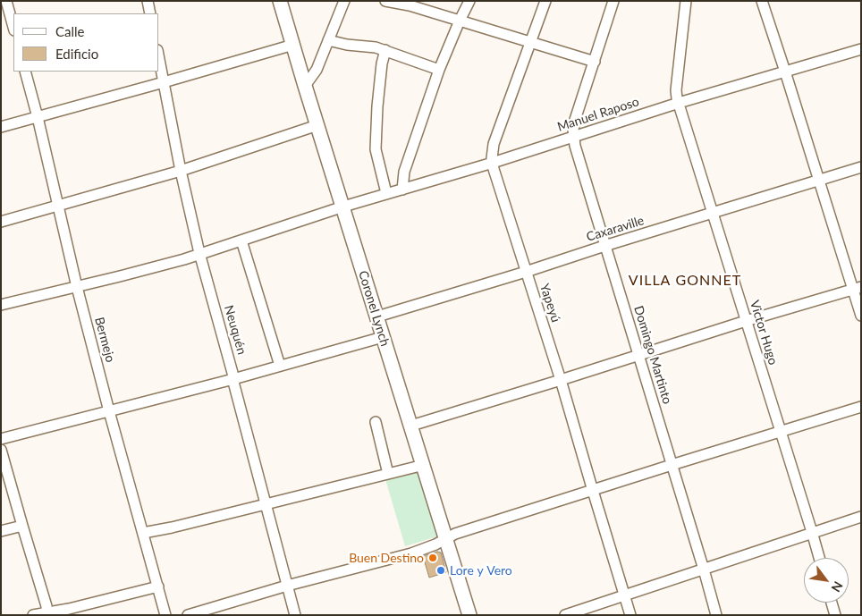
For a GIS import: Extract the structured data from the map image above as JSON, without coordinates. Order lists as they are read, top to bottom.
{
  "streets": {
    "main road": ["Coronel Lynch"],
    "street": [
      "Manuel Raposo",
      "Caxaraville",
      "Yapeyú",
      "Neuquén",
      "Victor Hugo",
      "Bermejo",
      "Domingo Martinto"
    ]
  },
  "crossings": [
    ["Manuel Raposo", "Yapeyú"],
    ["Manuel Raposo", "Coronel Lynch"],
    ["Manuel Raposo", "Neuquén"],
    ["Manuel Raposo", "Victor Hugo"],
    ["Manuel Raposo", "Bermejo"],
    ["Manuel Raposo", "Domingo Martinto"],
    ["Caxaraville", "Yapeyú"],
    ["Caxaraville", "Coronel Lynch"],
    ["Caxaraville", "Victor Hugo"],
    ["Caxaraville", "Domingo Martinto"]
  ],
  "districts": ["VILLA GONNET"],
  "places": ["Buen Destino", "Lore y Vero"],
  "legend": ["Calle", "Edificio"],
  "north": "bottom right"
}
